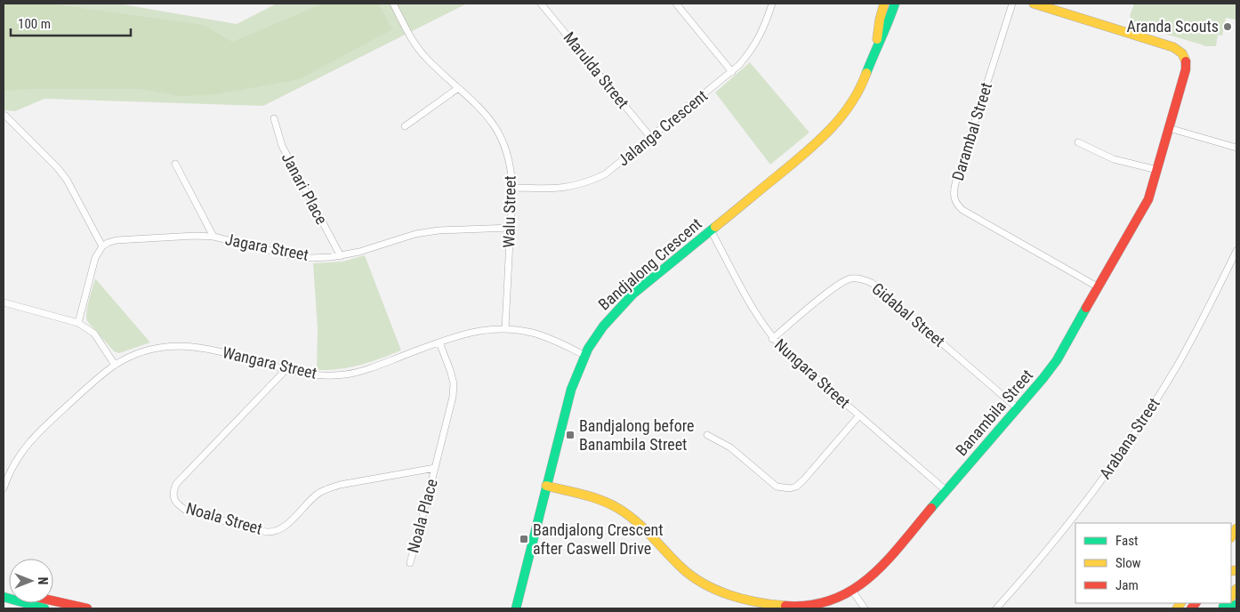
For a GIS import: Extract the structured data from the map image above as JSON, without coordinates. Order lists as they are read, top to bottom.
{
  "streets": {
    "main road": ["Bandjalong Crescent", "Banambila Street"],
    "street": [
      "Marulda Street",
      "Jalanga Crescent",
      "Darambal Street",
      "Janari Place",
      "Walu Street",
      "Jagara Street",
      "Gidabal Street",
      "Wangara Street",
      "Nungara Street",
      "Arabana Street",
      "Noala Place",
      "Noala Street"
    ]
  },
  "crossings": [
    ["Marulda Street", "Jalanga Crescent"],
    ["Jalanga Crescent", "Walu Street"],
    ["Darambal Street", "Banambila Street"],
    ["Janari Place", "Jagara Street"],
    ["Walu Street", "Jagara Street"],
    ["Walu Street", "Wangara Street"],
    ["Bandjalong Crescent", "Wangara Street"],
    ["Bandjalong Crescent", "Nungara Street"],
    ["Bandjalong Crescent", "Banambila Street"],
    ["Gidabal Street", "Nungara Street"],
    ["Gidabal Street", "Banambila Street"],
    ["Wangara Street", "Noala Street"],
    ["Nungara Street", "Banambila Street"],
    ["Noala Place", "Noala Street"]
  ],
  "places": {
    "other": ["Aranda Scouts"],
    "transit": ["Bandjalong before Banambila Street", "Bandjalong Crescent after Caswell Drive"]
  },
  "legend": ["Fast", "Slow", "Jam"],
  "scale_bar": "100 m",
  "north": "right"
}
